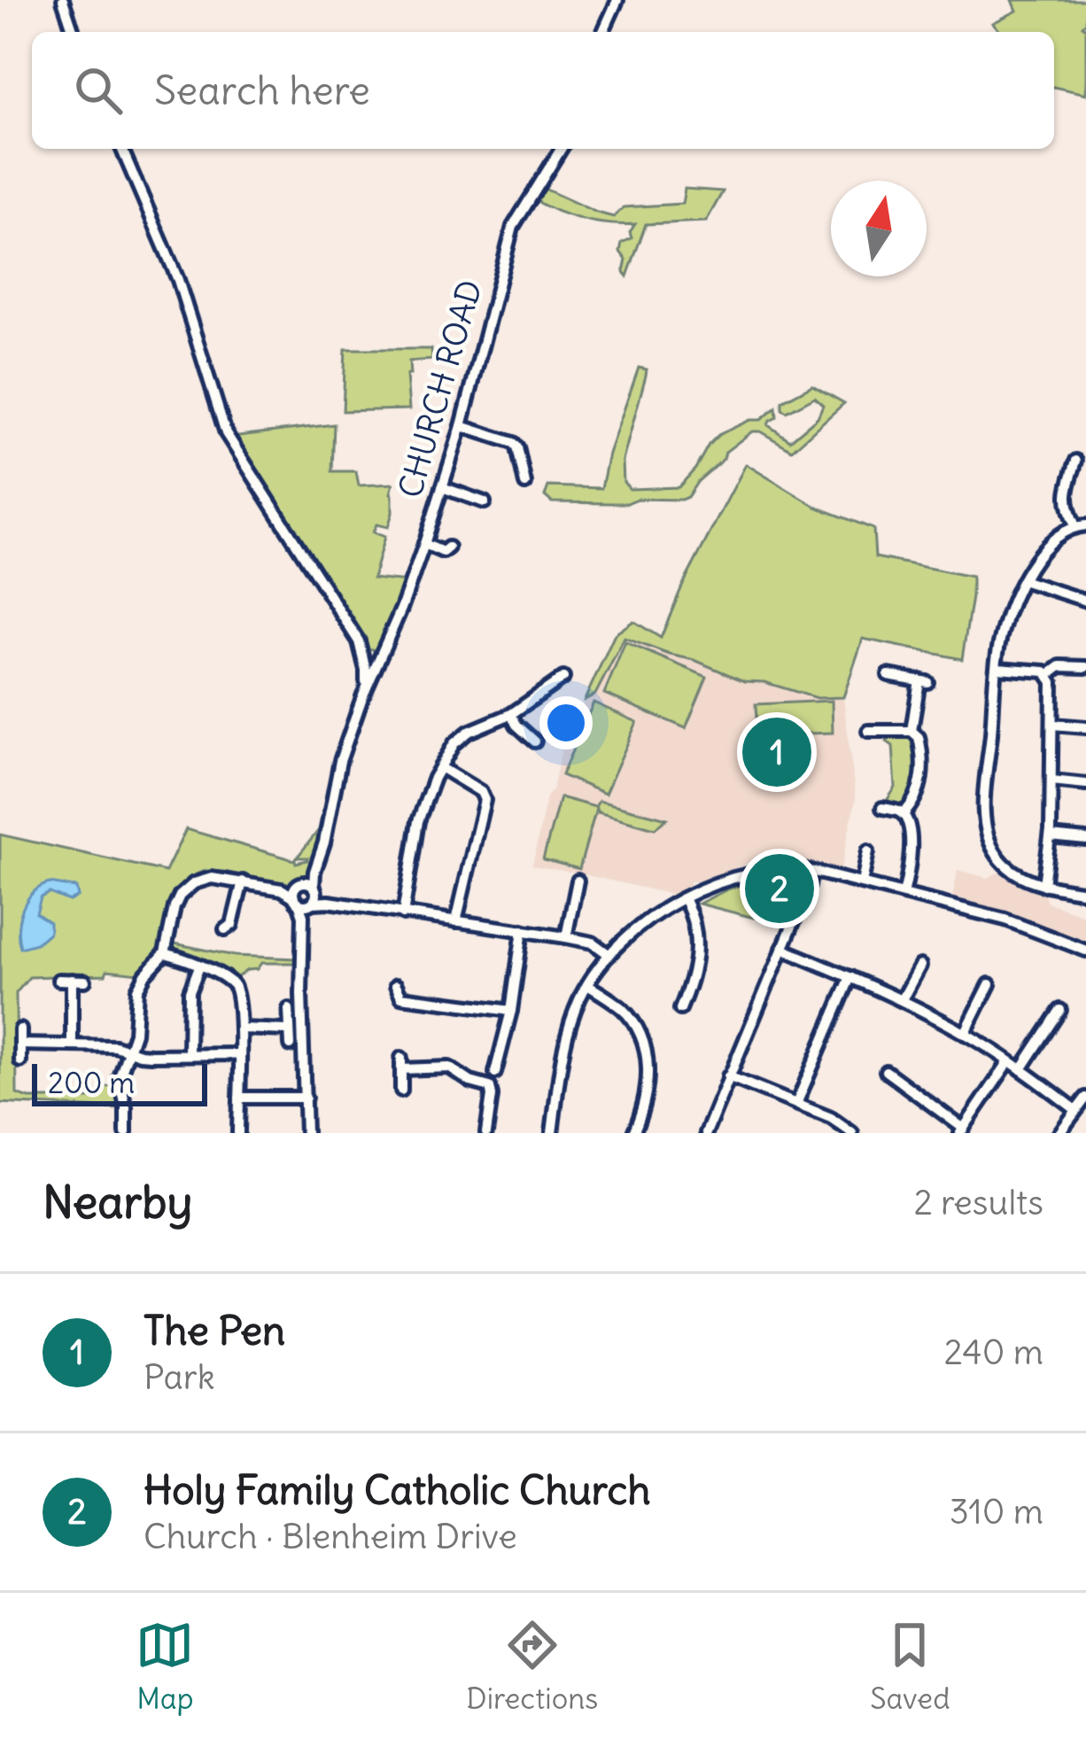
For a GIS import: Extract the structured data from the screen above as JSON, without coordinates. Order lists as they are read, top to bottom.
{
  "streets": {
    "street": ["CHURCH ROAD"]
  },
  "scale_bar": "200 m",
  "north": "top",
  "page": {
    "search": "Search here",
    "pins": ["1", "2"],
    "scale": "200 m",
    "heading": ["Nearby", "2 results"],
    "list": [
      {
        "mark": "1",
        "name": "The Pen",
        "note": "Park",
        "value": "240 m"
      },
      {
        "mark": "2",
        "name": "Holy Family Catholic Church",
        "note": "Church · Blenheim Drive",
        "value": "310 m"
      }
    ],
    "nav": ["Map", "Directions", "Saved"]
  }
}
